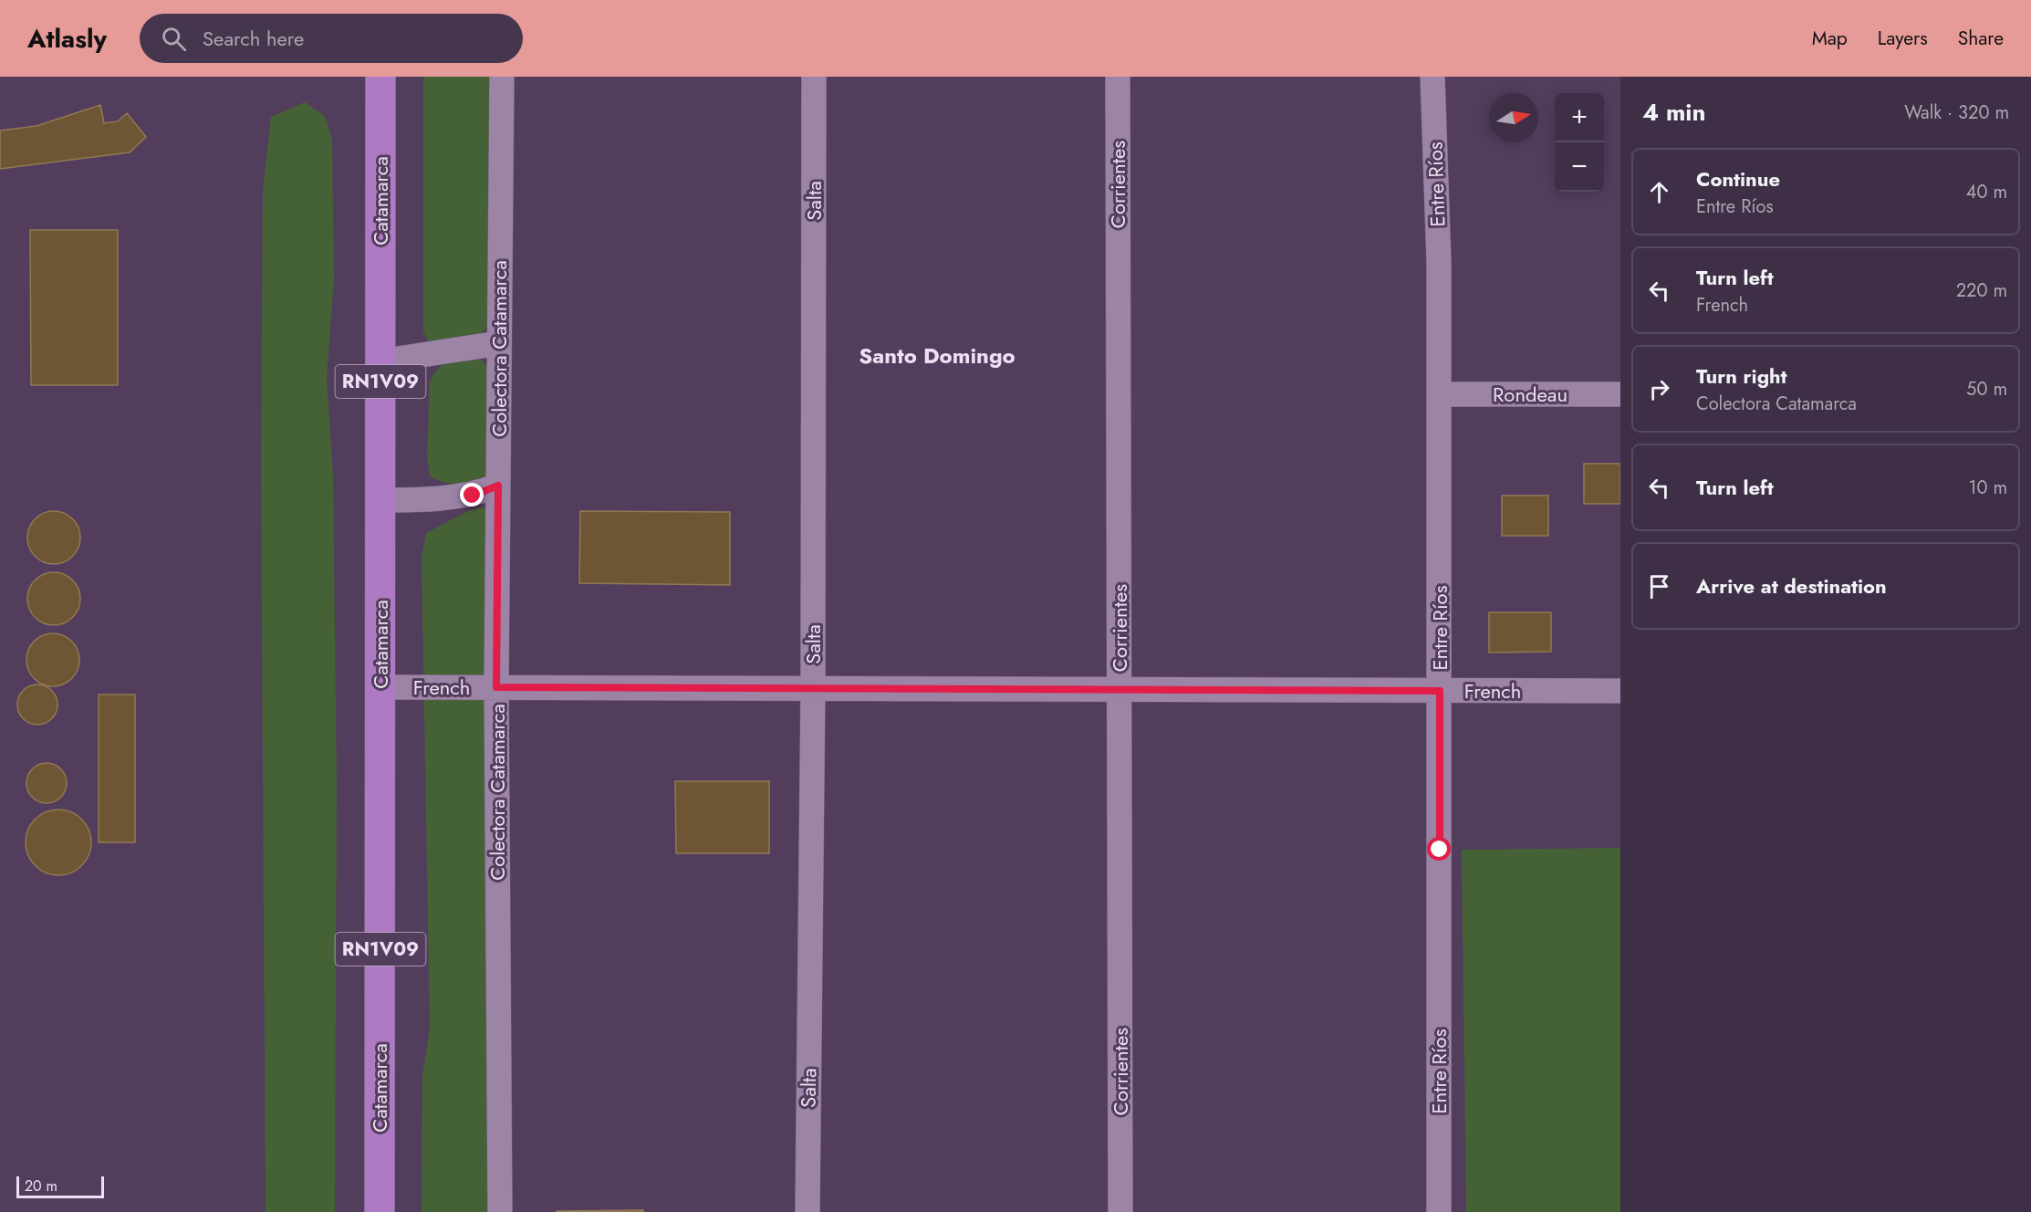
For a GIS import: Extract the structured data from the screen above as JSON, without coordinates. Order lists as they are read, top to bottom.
{
  "streets": {
    "main road": ["Catamarca", "RN1V09"],
    "street": [
      "Corrientes",
      "Entre Ríos",
      "Salta",
      "Colectora Catamarca",
      "Rondeau",
      "French"
    ]
  },
  "crossings": [
    ["Corrientes", "French"],
    ["Entre Ríos", "Rondeau"],
    ["Entre Ríos", "French"],
    ["Catamarca", "French"],
    ["Salta", "French"],
    ["Colectora Catamarca", "French"]
  ],
  "districts": ["Santo Domingo"],
  "scale_bar": "20 m",
  "north": "right",
  "page": {
    "header": "Atlasly",
    "search": "Search here",
    "nav": ["Map", "Layers", "Share"],
    "heading": ["4 min", "Walk · 320 m"],
    "map_buttons": ["+", "−"],
    "list": [
      ["Continue", "Entre Ríos", "40 m"],
      ["Turn left", "French", "220 m"],
      ["Turn right", "Colectora Catamarca", "50 m"],
      ["Turn left", "10 m"],
      "Arrive at destination"
    ],
    "scale": "20 m"
  }
}
